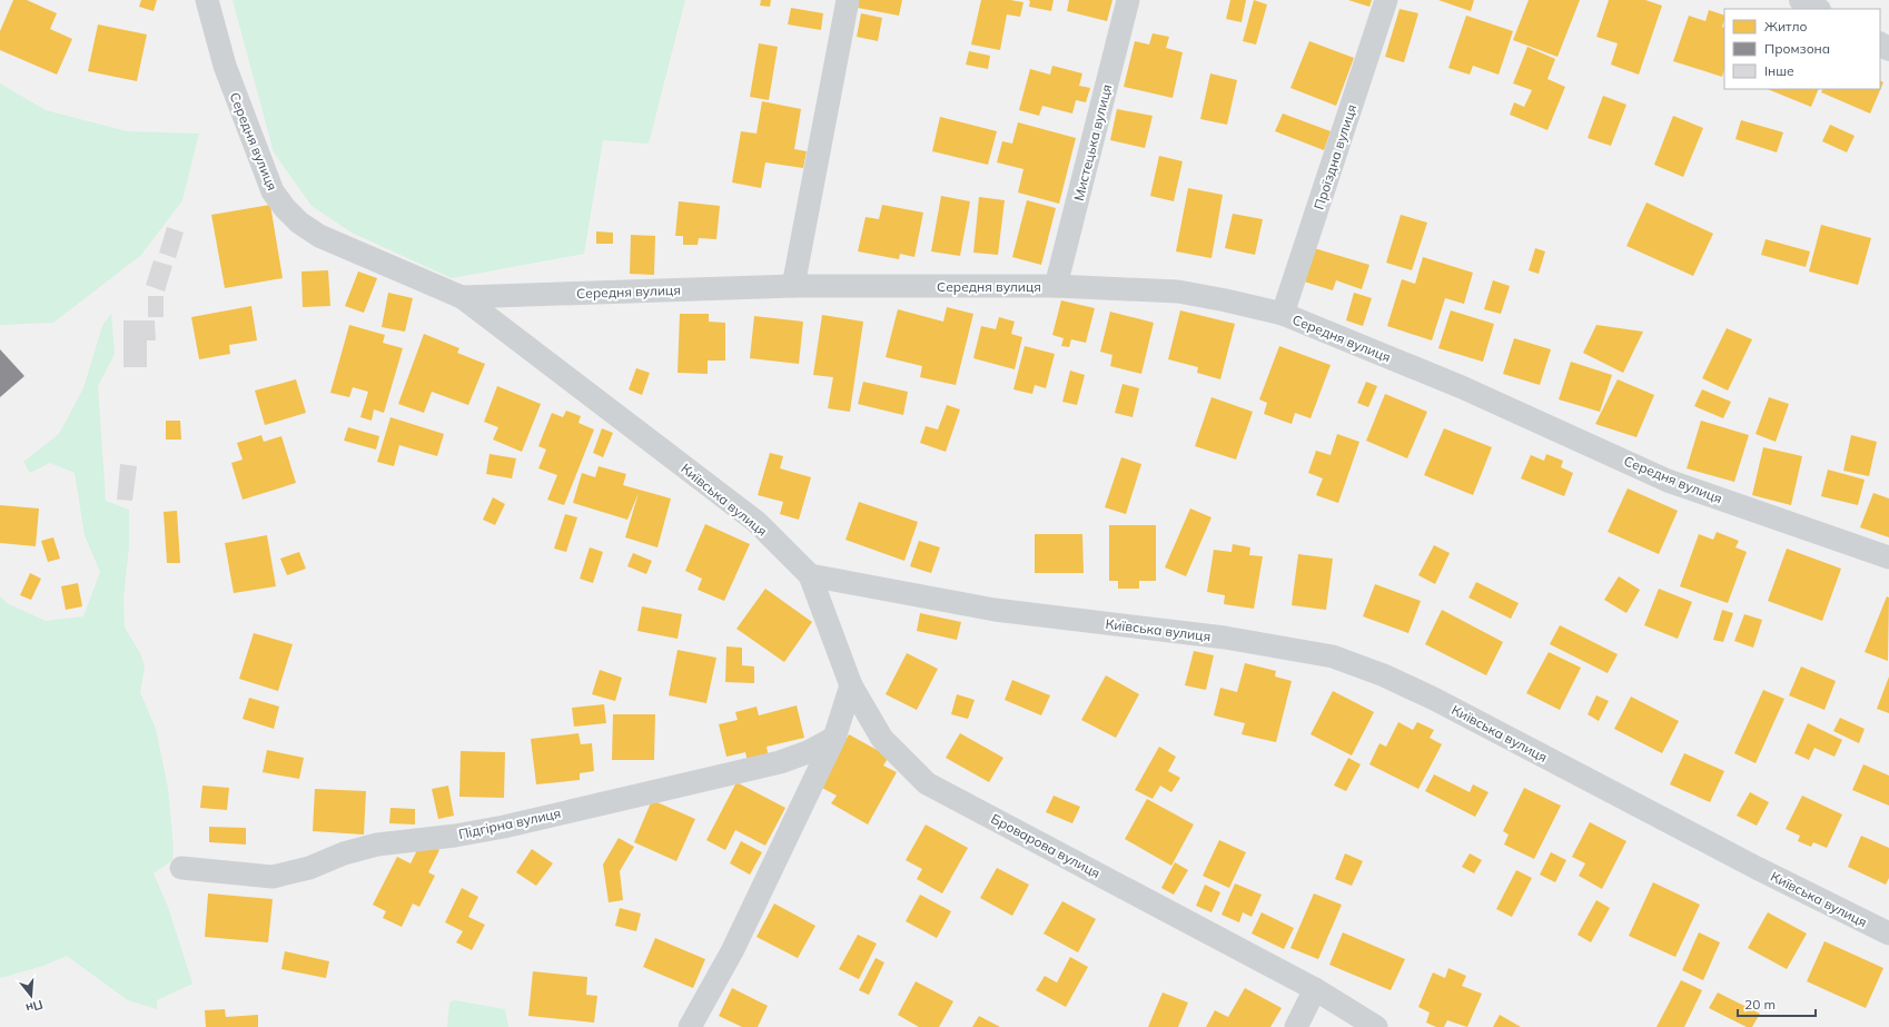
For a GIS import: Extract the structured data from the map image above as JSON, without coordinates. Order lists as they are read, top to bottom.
{
  "streets": {
    "street": [
      "Середня вулиця",
      "Мистецька вулиця",
      "Проїздна вулиця",
      "Київська вулиця",
      "Підгірна вулиця",
      "Броварова вулиця"
    ]
  },
  "crossings": [
    ["Середня вулиця", "Мистецька вулиця"],
    ["Середня вулиця", "Проїздна вулиця"],
    ["Середня вулиця", "Київська вулиця"],
    ["Київська вулиця", "Броварова вулиця"]
  ],
  "legend": ["Житло", "Промзона", "Інше"],
  "scale_bar": "20 m",
  "north": "bottom"
}
